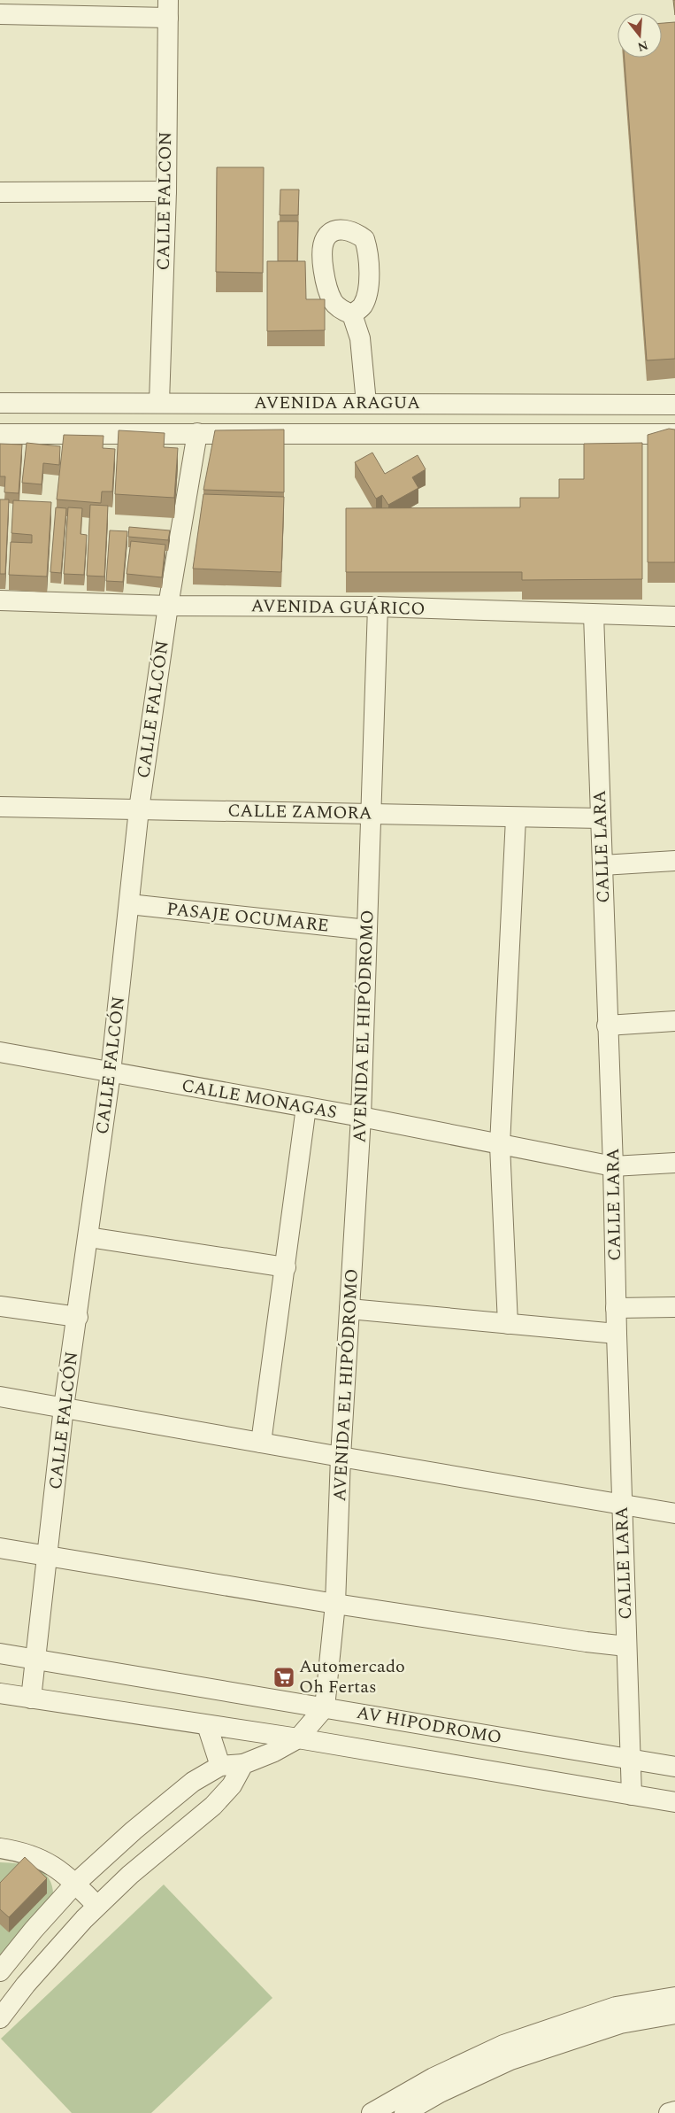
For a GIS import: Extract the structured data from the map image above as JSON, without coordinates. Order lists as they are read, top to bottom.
{
  "streets": {
    "street": [
      "CALLE FALCON",
      "AVENIDA ARAGUA",
      "AVENIDA GUÁRICO",
      "CALLE FALCÓN",
      "CALLE ZAMORA",
      "CALLE LARA",
      "PASAJE OCUMARE",
      "AVENIDA EL HIPÓDROMO",
      "CALLE MONAGAS",
      "AV HIPODROMO"
    ]
  },
  "crossings": [
    ["CALLE FALCON", "AVENIDA ARAGUA"],
    ["AVENIDA ARAGUA", "CALLE FALCÓN"],
    ["AVENIDA GUÁRICO", "CALLE FALCÓN"],
    ["AVENIDA GUÁRICO", "CALLE LARA"],
    ["AVENIDA GUÁRICO", "AVENIDA EL HIPÓDROMO"],
    ["CALLE FALCÓN", "CALLE ZAMORA"],
    ["CALLE FALCÓN", "PASAJE OCUMARE"],
    ["CALLE FALCÓN", "CALLE MONAGAS"],
    ["CALLE FALCÓN", "AV HIPODROMO"],
    ["CALLE ZAMORA", "CALLE LARA"],
    ["CALLE ZAMORA", "AVENIDA EL HIPÓDROMO"],
    ["CALLE LARA", "CALLE MONAGAS"],
    ["CALLE LARA", "AV HIPODROMO"],
    ["PASAJE OCUMARE", "AVENIDA EL HIPÓDROMO"],
    ["AVENIDA EL HIPÓDROMO", "CALLE MONAGAS"],
    ["AVENIDA EL HIPÓDROMO", "AV HIPODROMO"]
  ],
  "places": {
    "supermarket": ["Automercado Oh Fertas"]
  },
  "north": "bottom"
}
